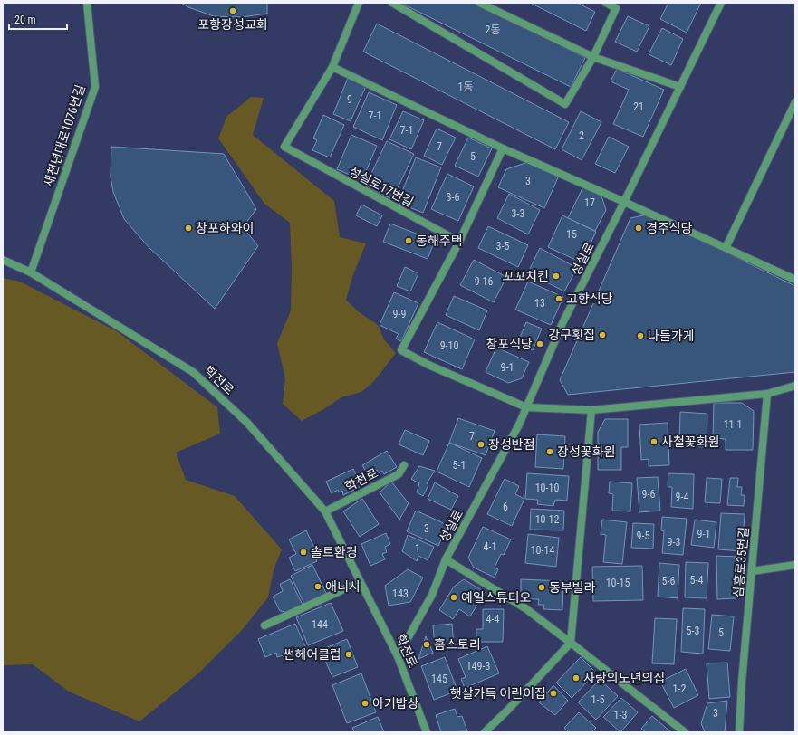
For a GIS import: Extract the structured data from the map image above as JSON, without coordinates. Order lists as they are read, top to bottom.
{
  "streets": {
    "street": [
      "새천년대로1076번길",
      "성실로17번길",
      "성실로",
      "학전로",
      "학천로",
      "삼흥로35번길"
    ]
  },
  "crossings": [
    ["새천년대로1076번길", "학전로"],
    ["성실로", "학전로"],
    ["학전로", "학천로"]
  ],
  "places": [
    "포항장성교회",
    "창포하와이",
    "경주식당",
    "동해주택",
    "꼬꼬치킨",
    "고향식당",
    "강구횟집",
    "나들가게",
    "창포식당",
    "사철꽃화원",
    "장성반점",
    "장성꽃화원",
    "솔트환경",
    "애니시",
    "동부빌라",
    "예일스튜디오",
    "홈스토리",
    "썬헤어클럽",
    "사랑의노년의집",
    "햇살가득 어린이집",
    "아기밥상"
  ],
  "house_numbers": [
    "2동",
    "1동",
    "9",
    "21",
    "7-1",
    "7-1",
    "2",
    "7",
    "5",
    "3",
    "3-6",
    "17",
    "3-3",
    "15",
    "3-5",
    "9-16",
    "13",
    "9-9",
    "9-10",
    "9-1",
    "11-1",
    "7",
    "5-1",
    "10-10",
    "9-6",
    "9-4",
    "6",
    "10-12",
    "3",
    "9-1",
    "9-5",
    "9-3",
    "4-1",
    "1",
    "10-14",
    "5-4",
    "5-6",
    "10-15",
    "143",
    "4-4",
    "144",
    "5-3",
    "5",
    "149-3",
    "145",
    "1-2",
    "1-5",
    "3",
    "1-3"
  ],
  "scale_bar": "20 m"
}
